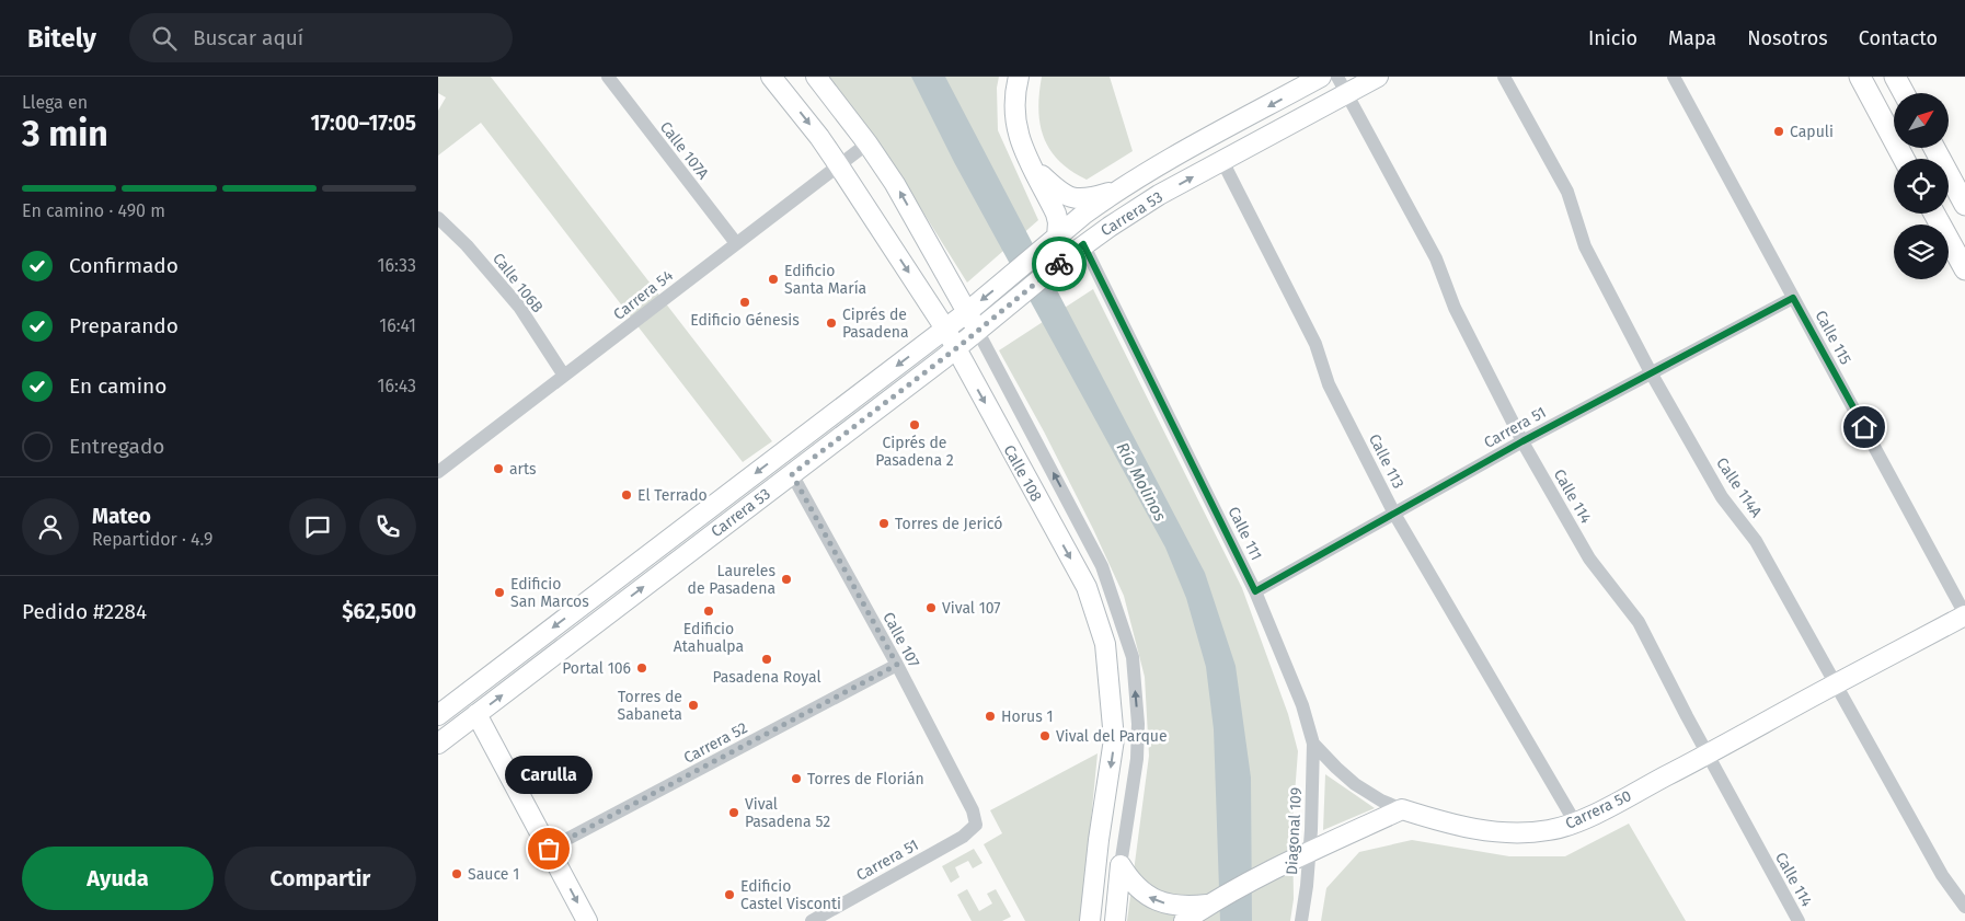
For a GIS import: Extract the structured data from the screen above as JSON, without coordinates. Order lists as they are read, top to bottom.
{
  "streets": {
    "street": [
      "Calle 107A",
      "Carrera 53",
      "Calle 106B",
      "Carrera 54",
      "Calle 115",
      "Carrera 51",
      "Calle 113",
      "Calle 108",
      "Calle 114A",
      "Calle 114",
      "Calle 111",
      "Calle 107",
      "Carrera 52",
      "Carrera 50",
      "Diagonal 109"
    ]
  },
  "crossings": [
    ["Calle 107A", "Carrera 54"],
    ["Carrera 53", "Calle 113"],
    ["Carrera 53", "Calle 108"],
    ["Carrera 53", "Calle 114"],
    ["Carrera 53", "Calle 111"],
    ["Carrera 53", "Calle 107"],
    ["Calle 106B", "Carrera 54"],
    ["Carrera 54", "Calle 108"],
    ["Calle 115", "Carrera 51"],
    ["Calle 115", "Carrera 50"],
    ["Carrera 51", "Calle 113"],
    ["Carrera 51", "Calle 114A"],
    ["Carrera 51", "Calle 114"],
    ["Carrera 51", "Calle 111"],
    ["Carrera 51", "Calle 107"],
    ["Calle 113", "Carrera 50"],
    ["Calle 114A", "Carrera 50"],
    ["Calle 114", "Carrera 50"],
    ["Calle 111", "Carrera 50"],
    ["Calle 111", "Diagonal 109"],
    ["Calle 107", "Carrera 52"]
  ],
  "water": ["Río Molinos"],
  "places": [
    "Capuli",
    "Edificio Santa María",
    "Edificio Génesis",
    "Ciprés de Pasadena",
    "Ciprés de Pasadena 2",
    "arts",
    "El Terrado",
    "Torres de Jericó",
    "Laureles de Pasadena",
    "Edificio San Marcos",
    "Vival 107",
    "Edificio Atahualpa",
    "Pasadena Royal",
    "Portal 106",
    "Torres de Sabaneta",
    "Horus 1",
    "Vival del Parque",
    "Torres de Florián",
    "Vival Pasadena 52",
    "Carulla",
    "Sauce 1",
    "Edificio Castel Visconti"
  ],
  "north": "top right",
  "page": {
    "header": "Bitely",
    "search": "Buscar aquí",
    "nav": [
      "Inicio",
      "Mapa",
      "Nosotros",
      "Contacto"
    ],
    "heading": ["3 min", "Llega en", "17:00–17:05"],
    "panel": [
      "Mateo",
      "Repartidor · 4.9",
      "Pedido #2284",
      "$62,500"
    ],
    "bar": "En camino · 490 m",
    "list": [
      ["Confirmado", "16:33"],
      ["Preparando", "16:41"],
      ["En camino", "16:43"],
      "Entregado"
    ],
    "bubble": "Carulla",
    "buttons": ["Ayuda", "Compartir"]
  }
}
